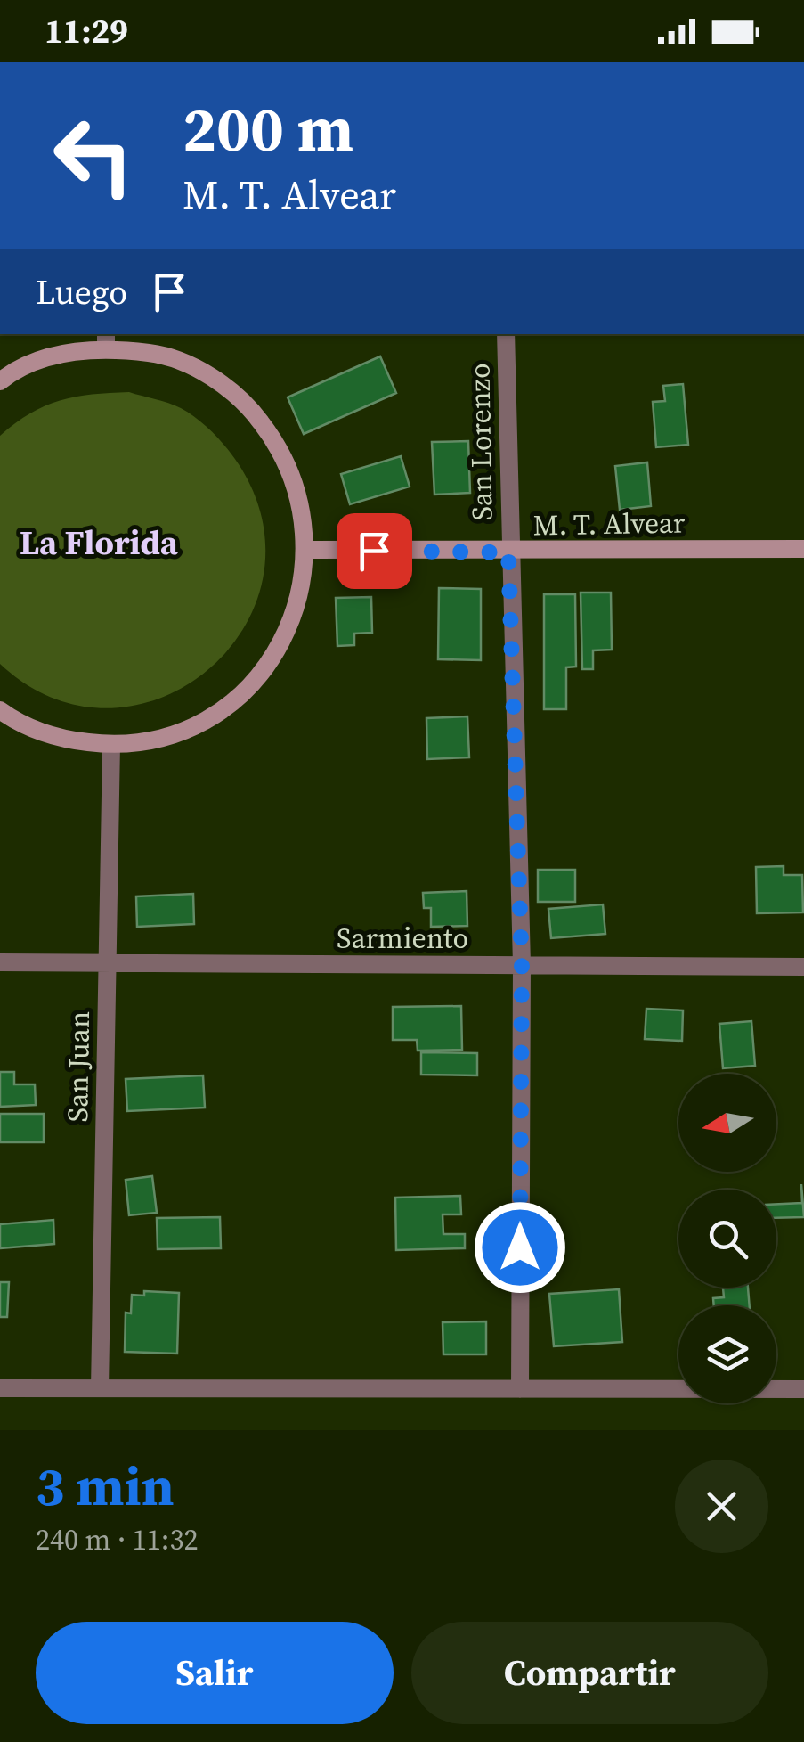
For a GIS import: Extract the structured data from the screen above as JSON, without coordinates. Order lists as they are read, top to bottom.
{
  "streets": {
    "street": [
      "San Lorenzo",
      "M. T. Alvear",
      "Sarmiento",
      "San Juan"
    ]
  },
  "crossings": [
    ["San Lorenzo", "M. T. Alvear"],
    ["Sarmiento", "San Juan"]
  ],
  "districts": ["La Florida"],
  "north": "left",
  "page": {
    "status": "11:29",
    "turn": ["200 m", "M. T. Alvear"],
    "then": "Luego",
    "heading": ["3 min", "240 m · 11:32"],
    "buttons": ["Salir", "Compartir"]
  }
}
